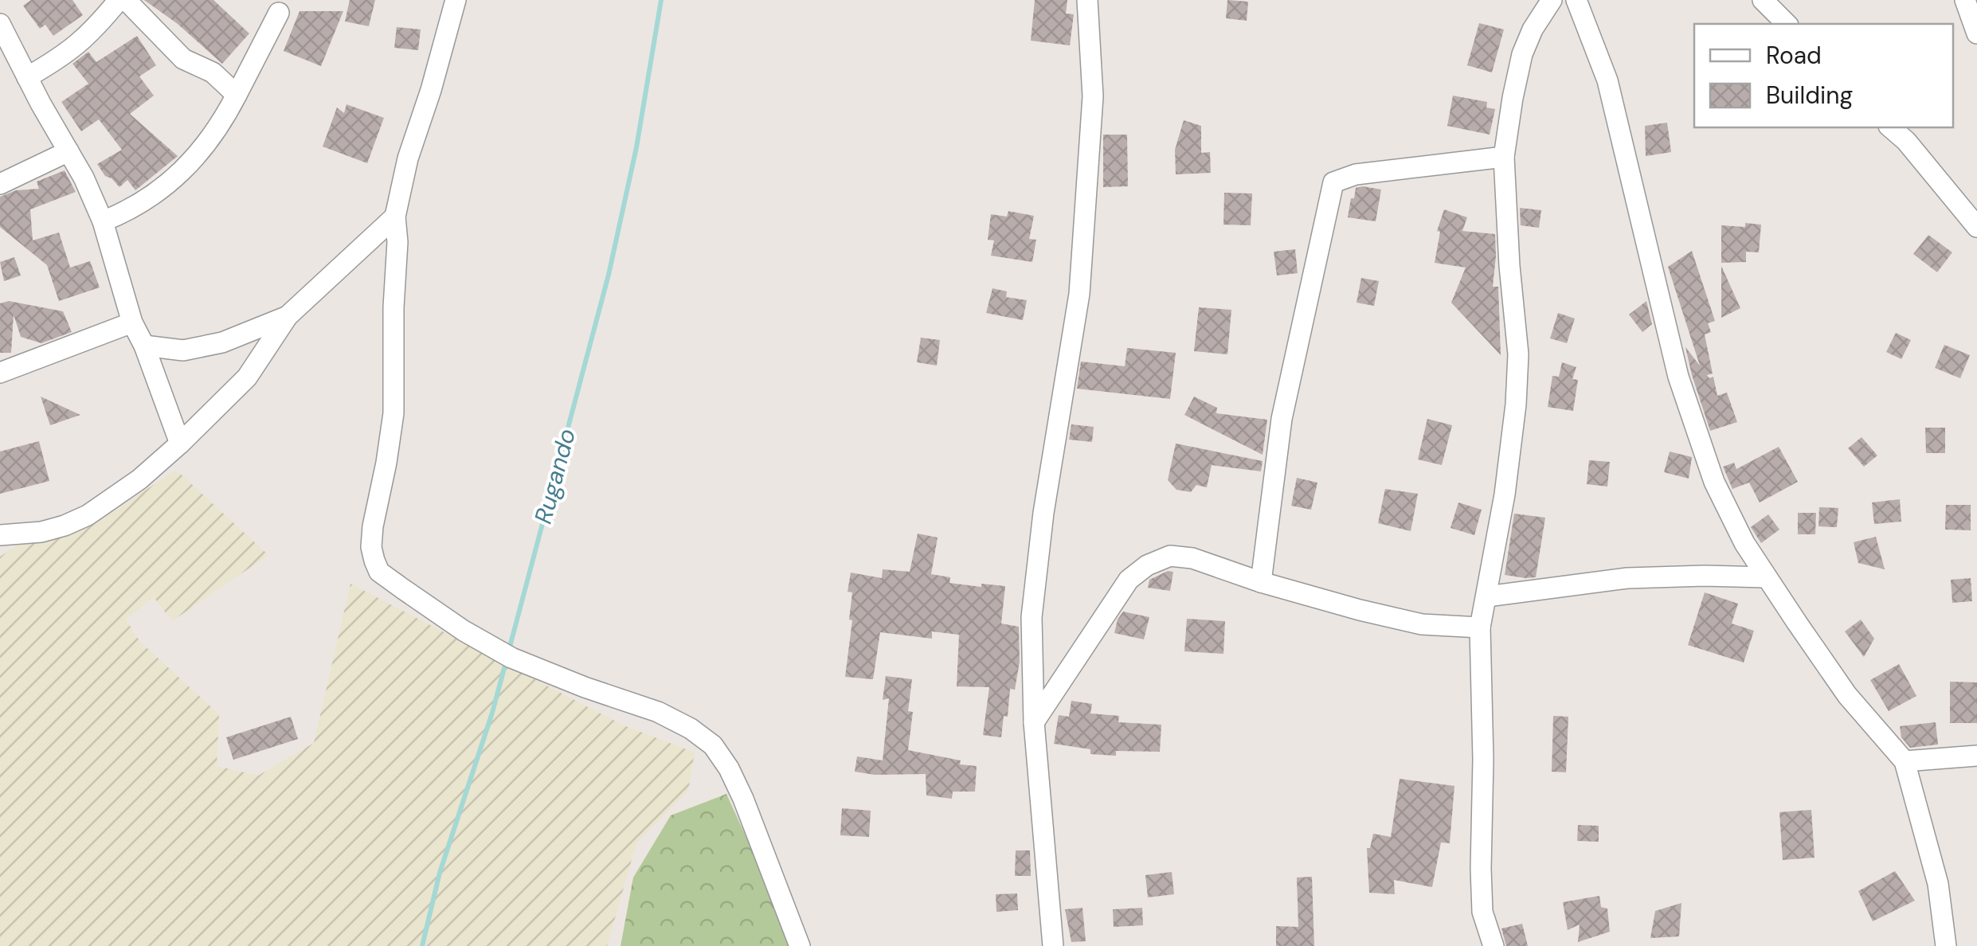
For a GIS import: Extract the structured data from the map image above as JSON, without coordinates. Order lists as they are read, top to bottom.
{
  "water": ["Rugando"],
  "legend": ["Road", "Building"]
}
